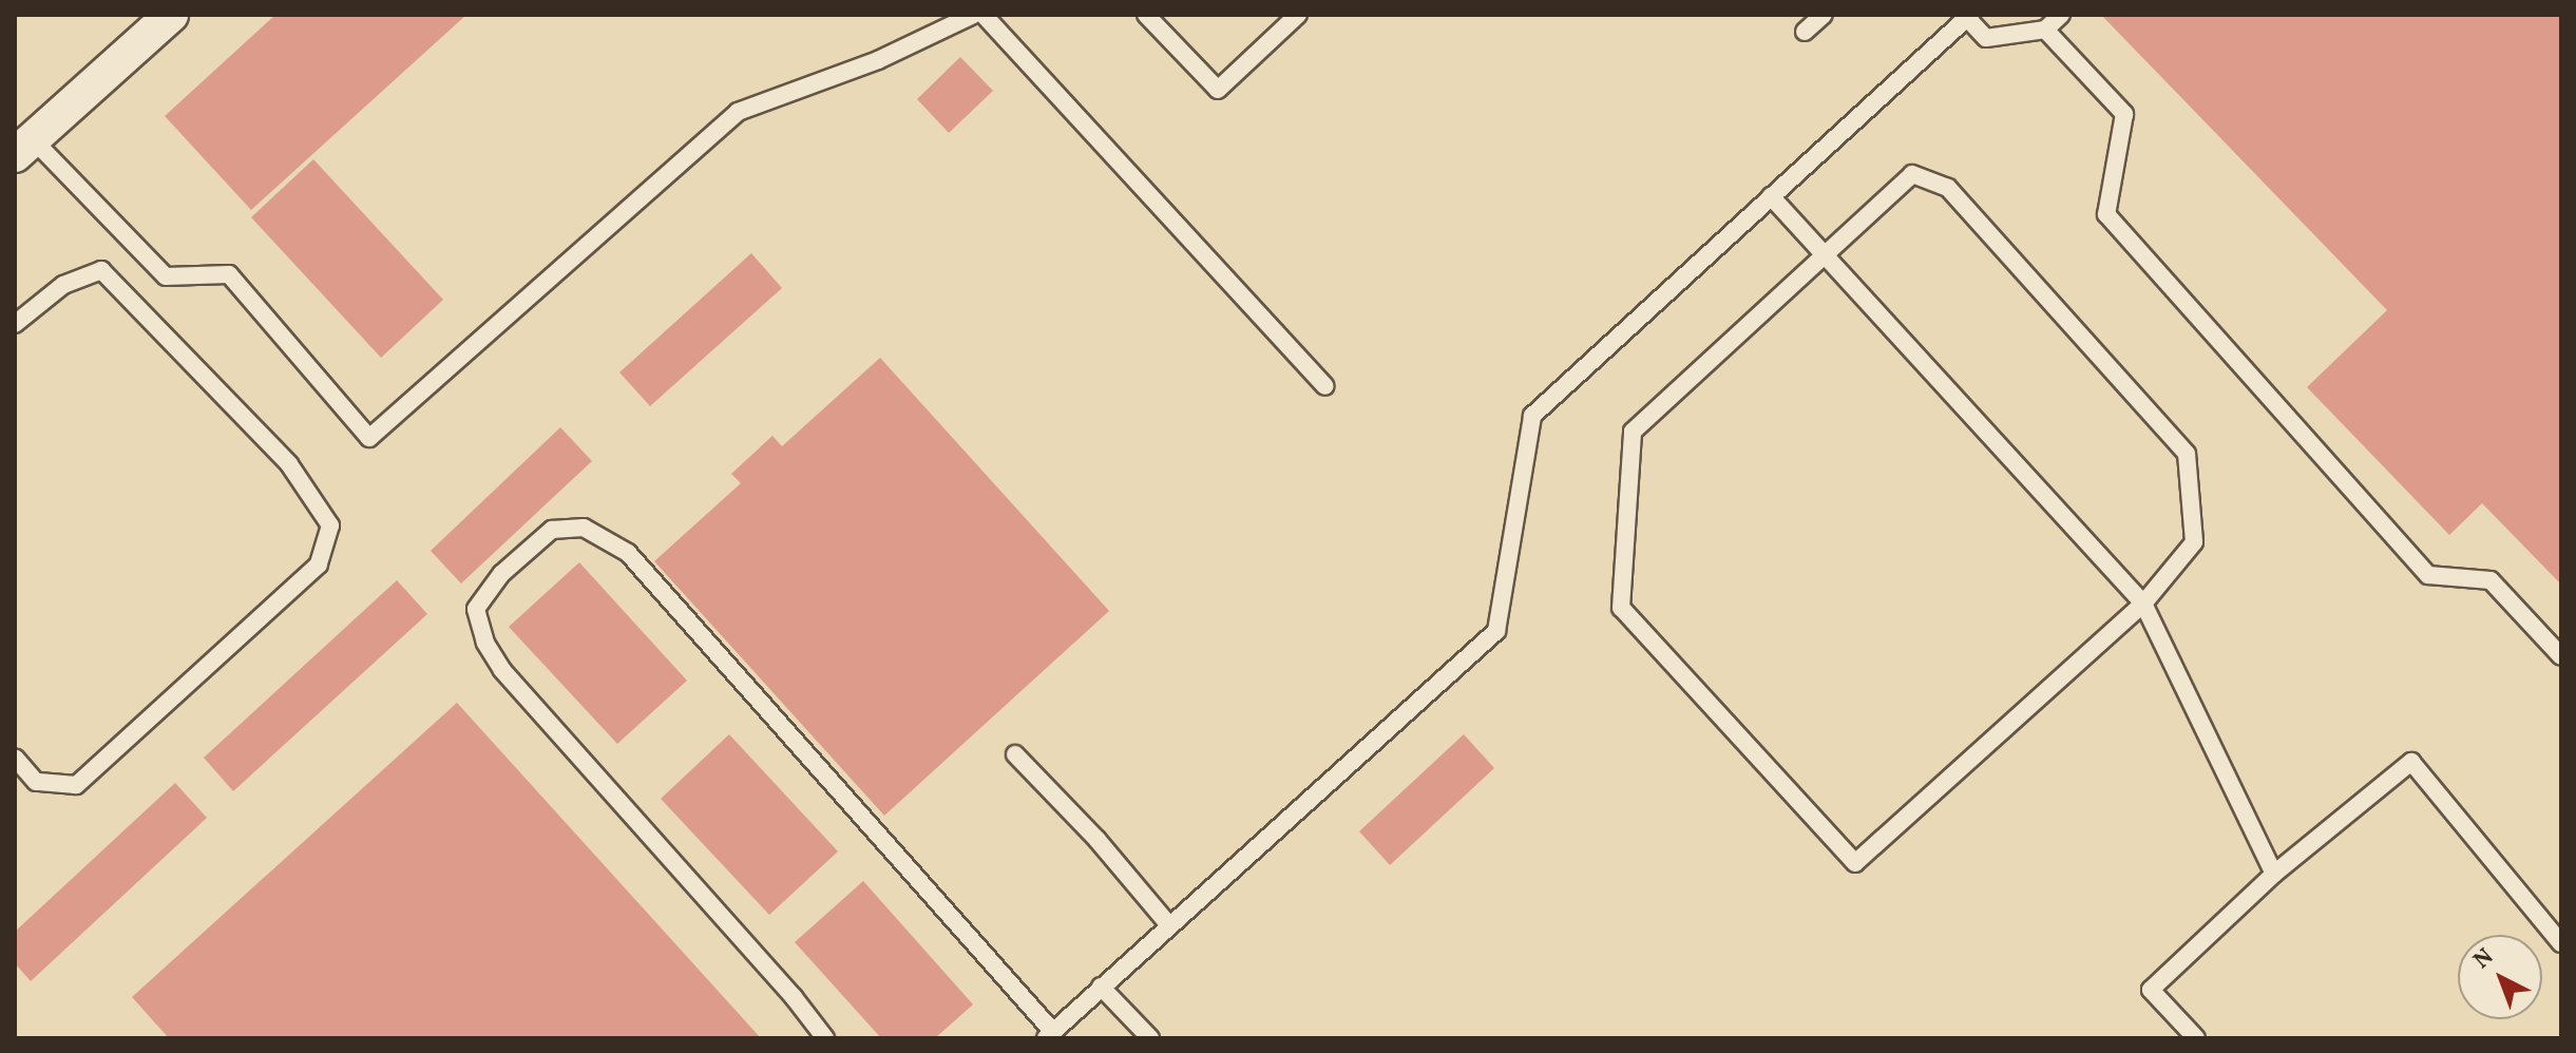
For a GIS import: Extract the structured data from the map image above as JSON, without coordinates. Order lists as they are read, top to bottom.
{
  "north": "top left"
}
